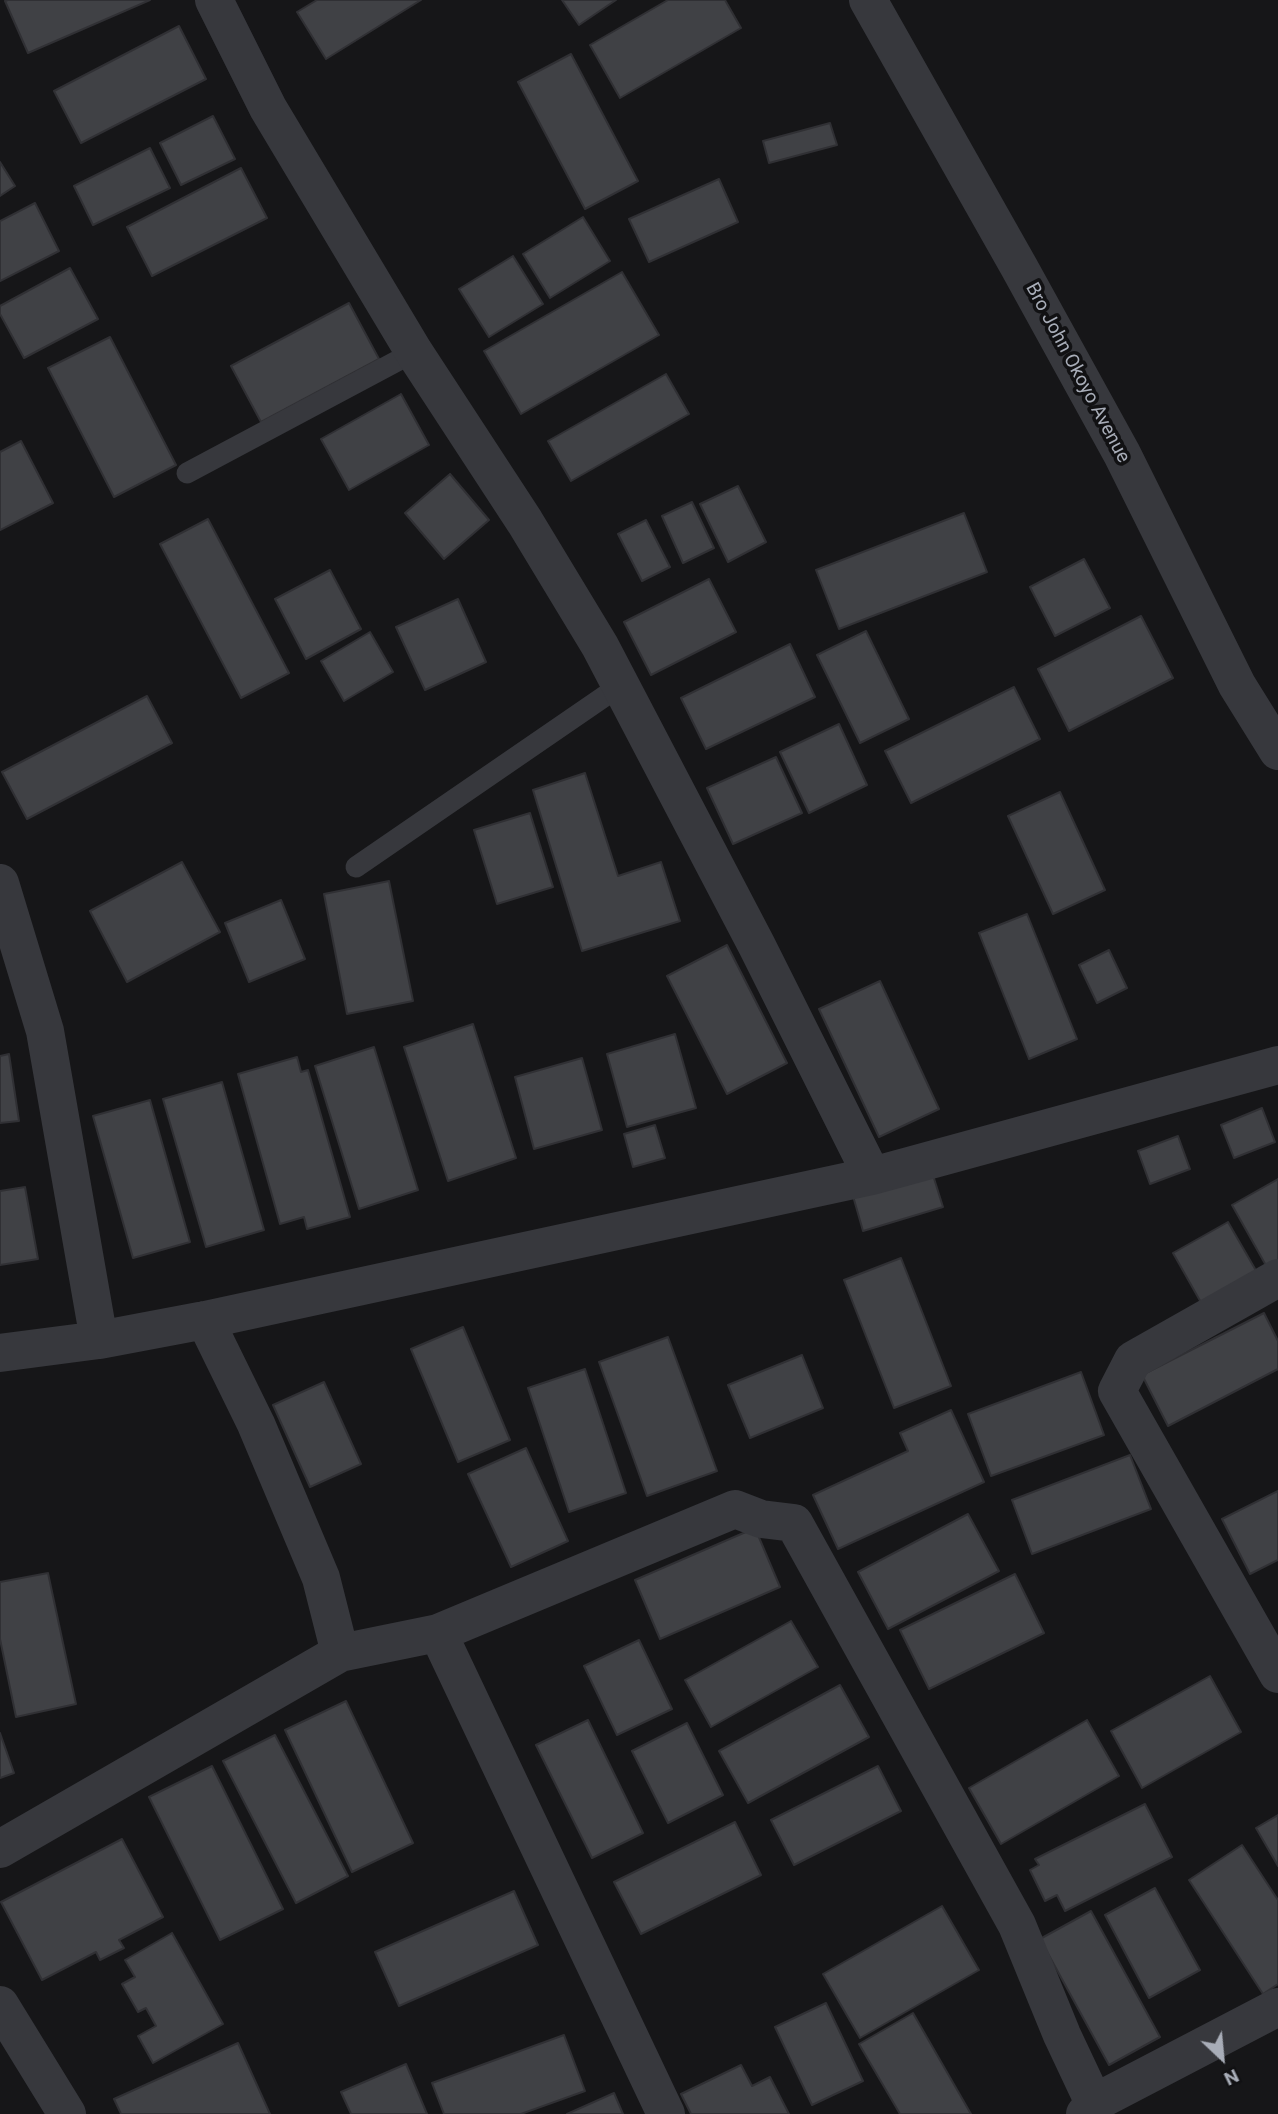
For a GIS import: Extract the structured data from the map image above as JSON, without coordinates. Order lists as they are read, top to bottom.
{
  "streets": {
    "street": ["Bro John Okoyo Avenue"]
  },
  "north": "bottom right"
}
